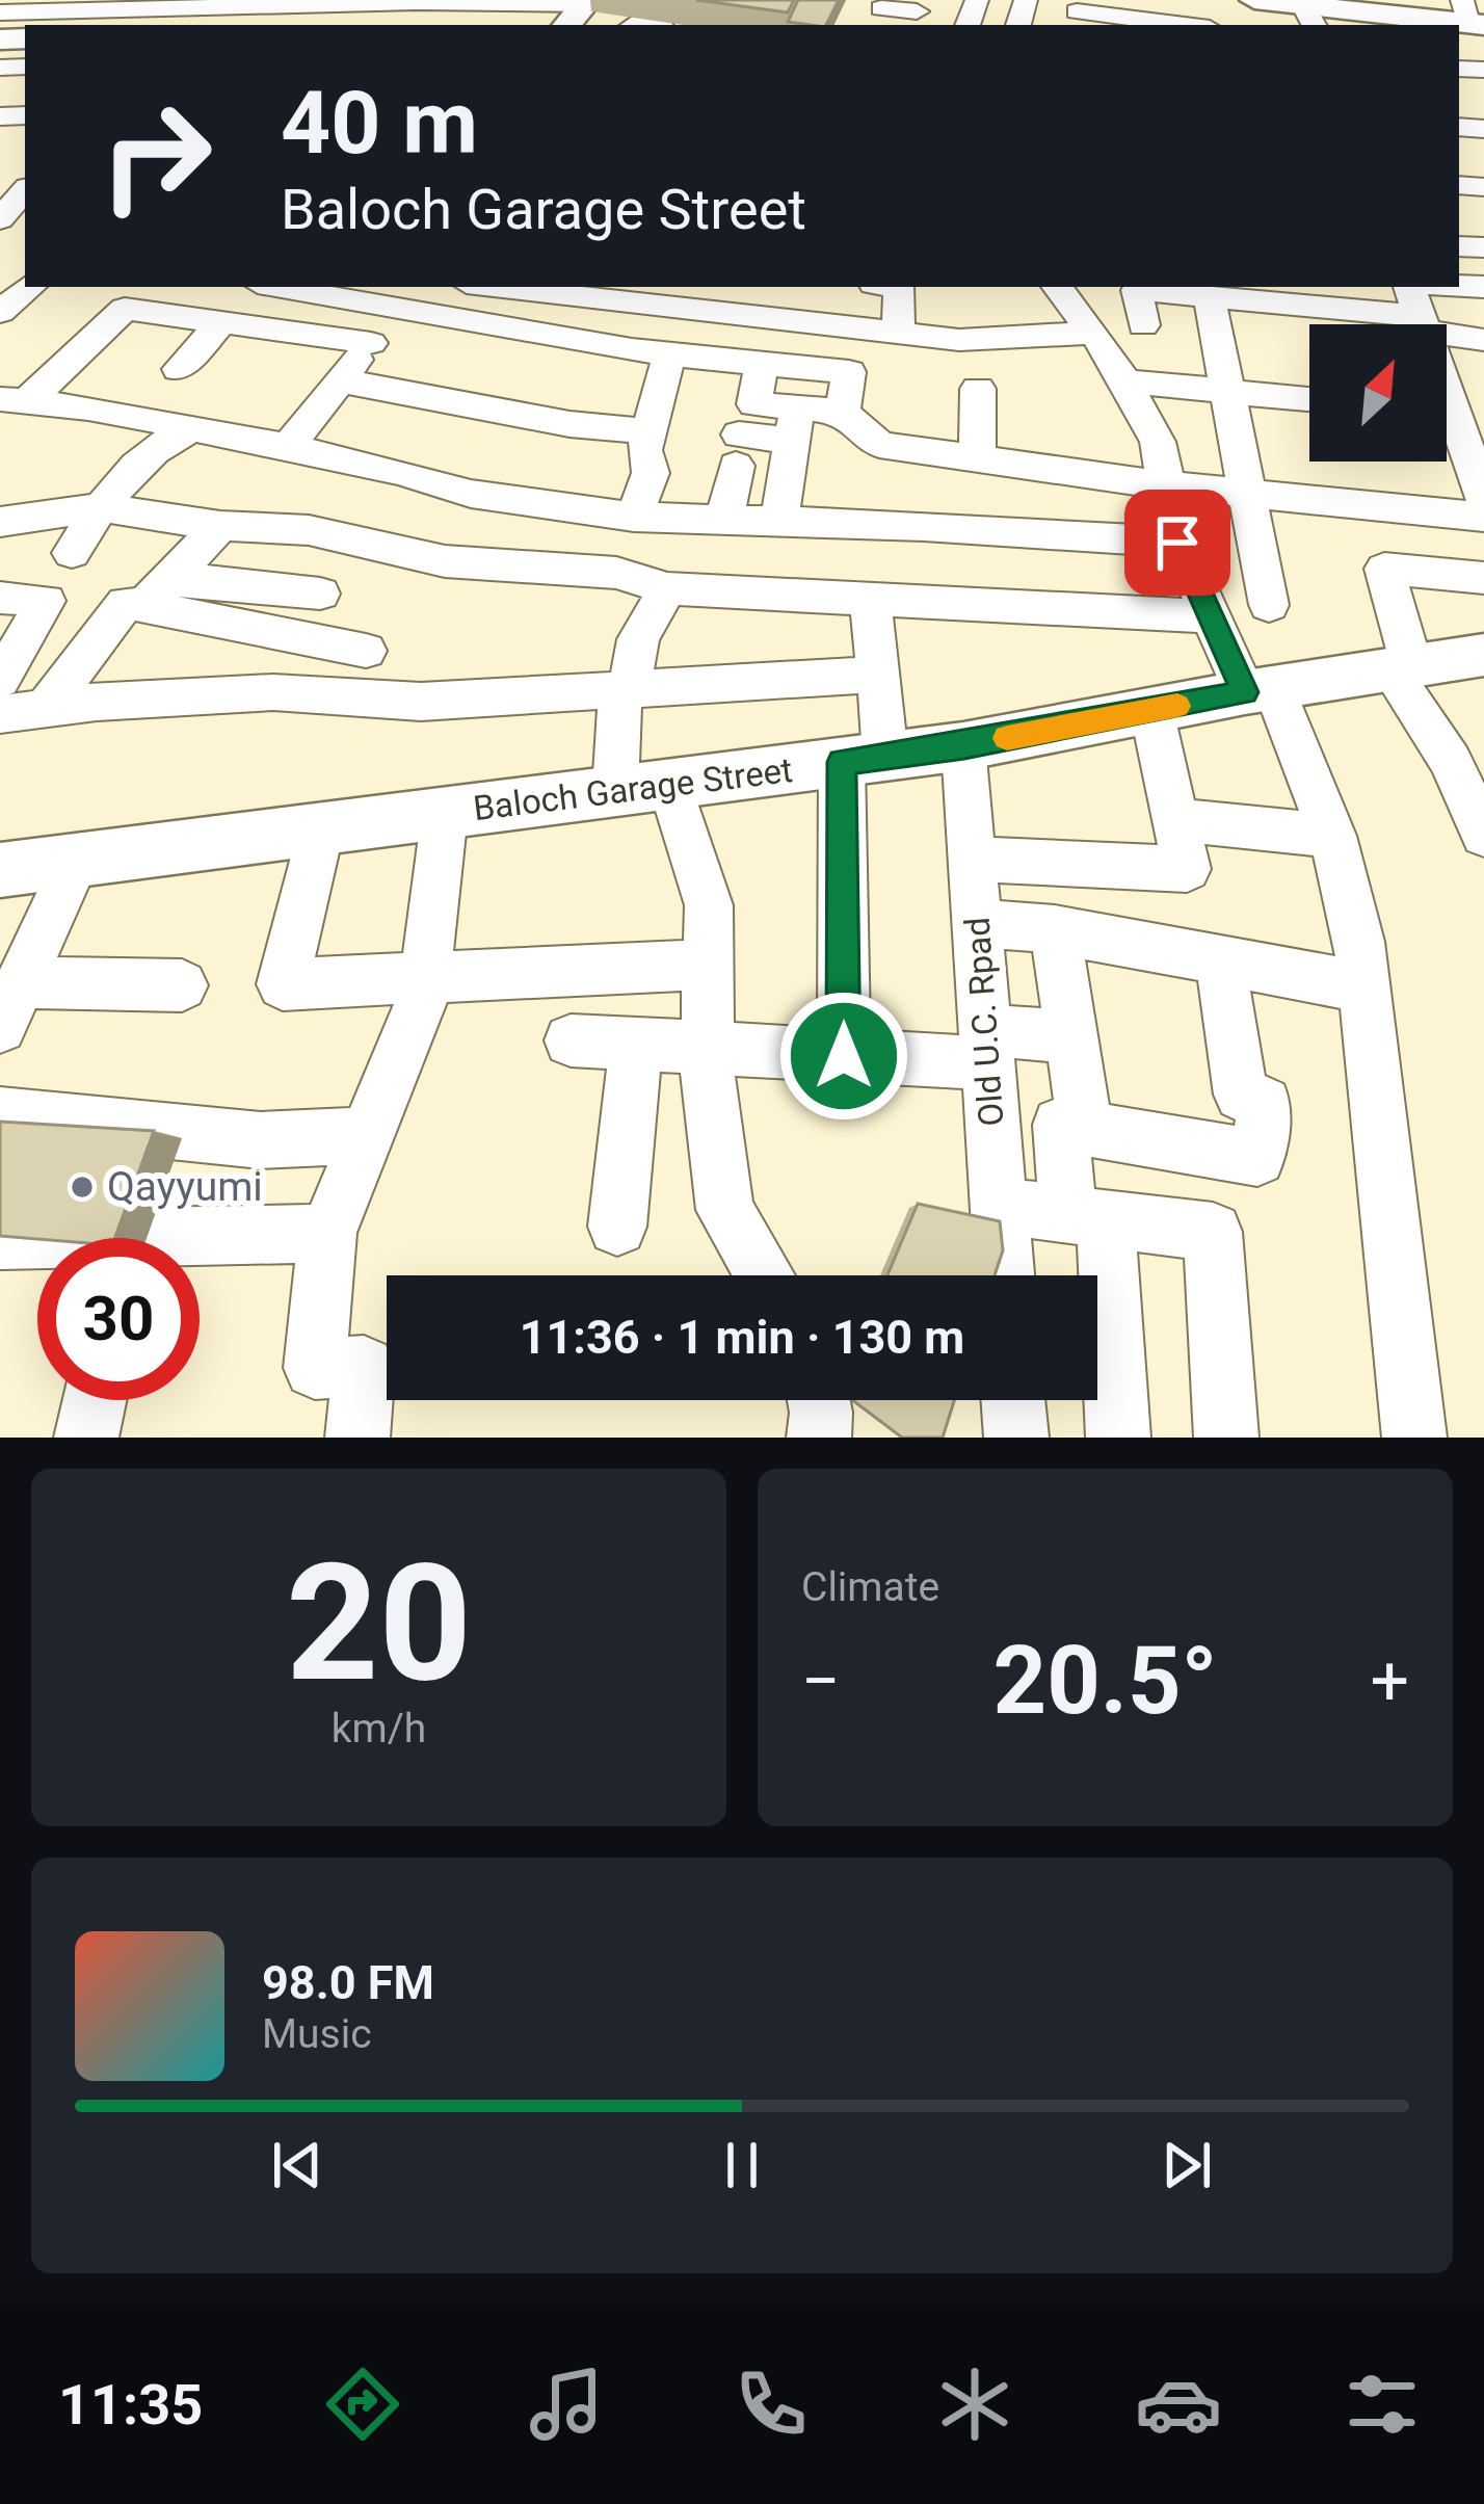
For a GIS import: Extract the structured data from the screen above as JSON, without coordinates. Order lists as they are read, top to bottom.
{
  "streets": {
    "street": ["Baloch Garage Street", "Old U.C. Rpad"]
  },
  "crossings": [
    ["Baloch Garage Street", "Old U.C. Rpad"]
  ],
  "places": ["Qayyumi"],
  "north": "top right",
  "page": {
    "turn": ["40 m", "Baloch Garage Street"],
    "limit": "30",
    "trip": "11:36 · 1 min · 130 m",
    "tile": [
      ["20", "km/h"],
      "Climate"
    ],
    "heat": ["−", "20.5°", "+"],
    "song": ["98.0 FM", "Music"],
    "tabs": "11:35"
  }
}
